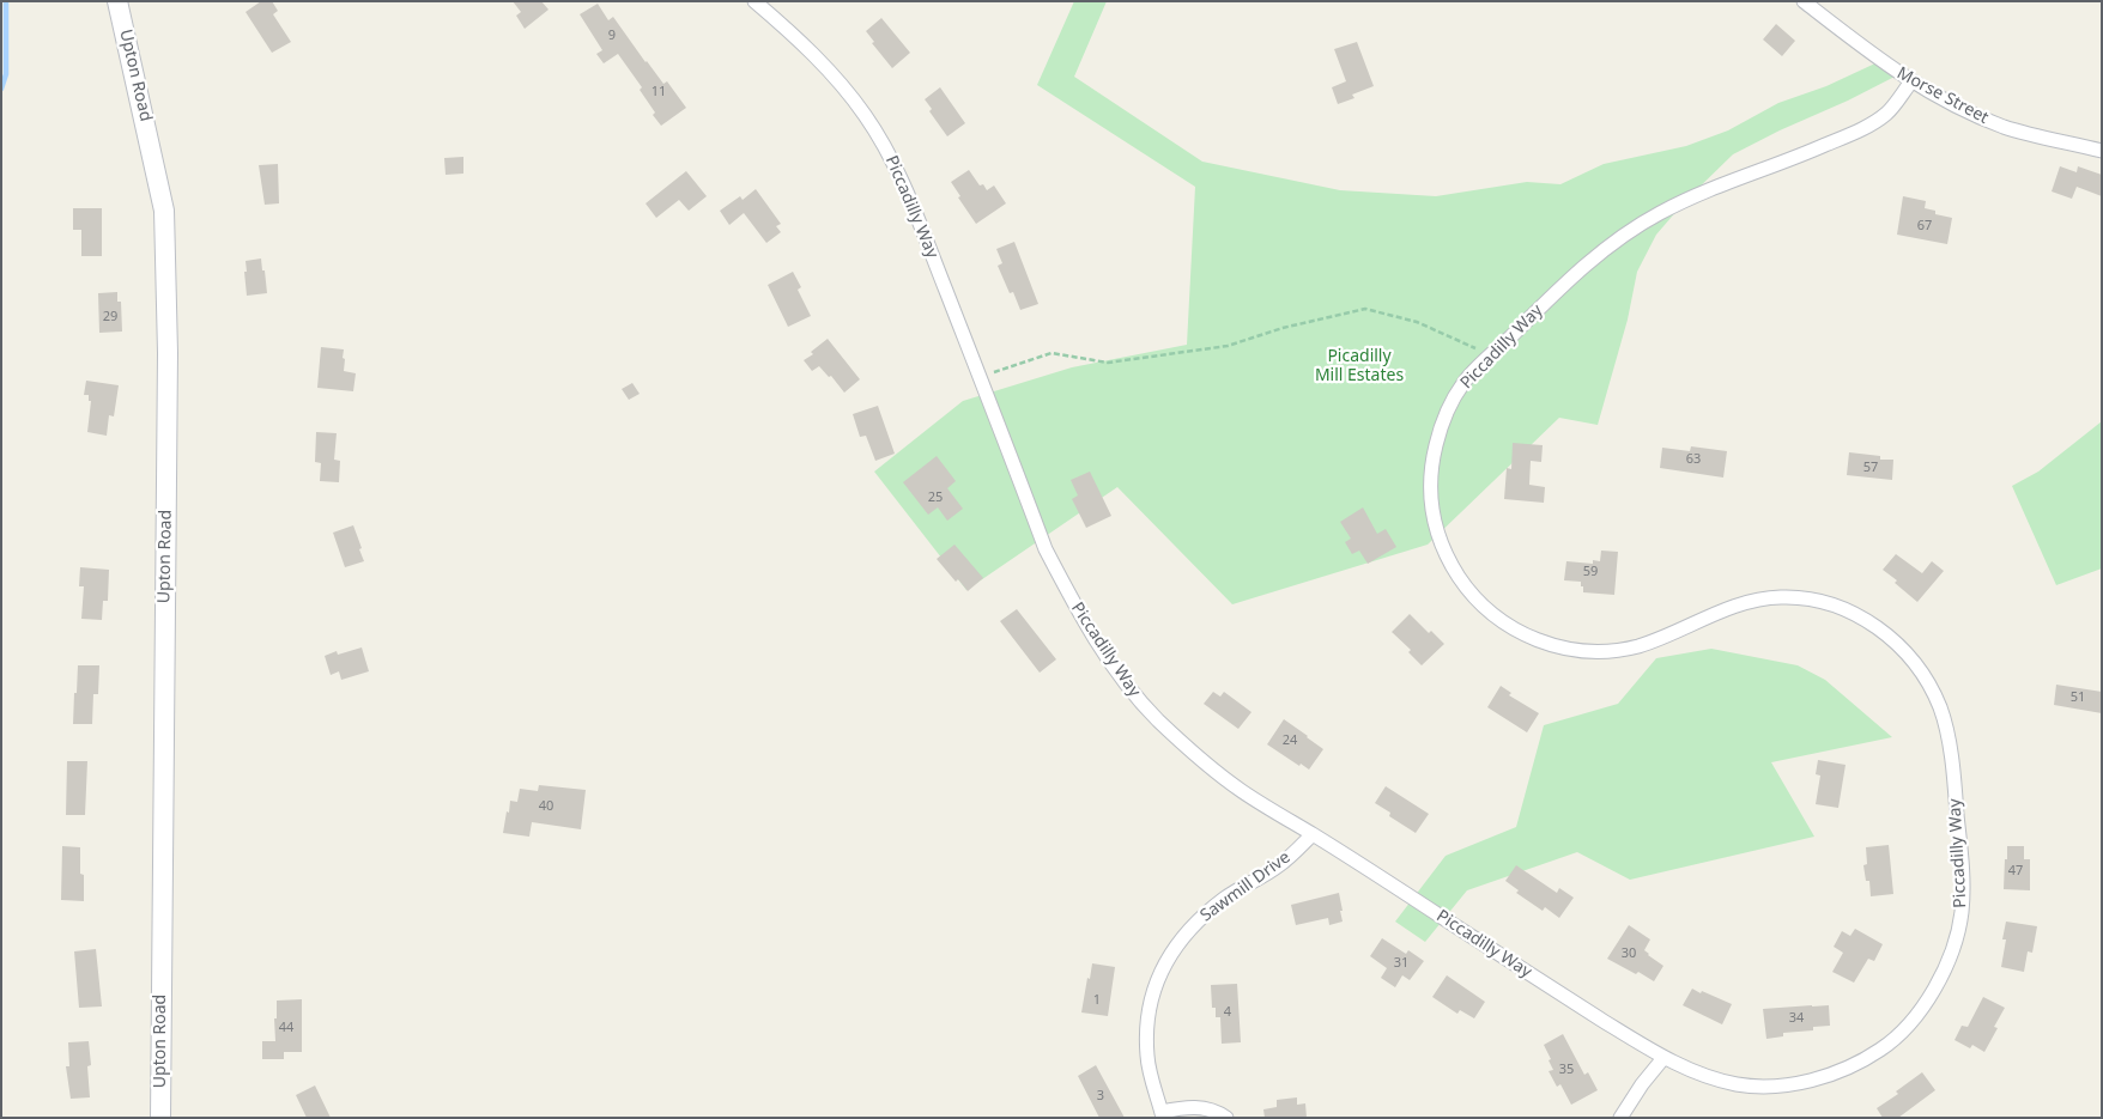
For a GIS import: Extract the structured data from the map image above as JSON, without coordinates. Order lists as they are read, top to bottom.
{
  "streets": {
    "main road": ["Upton Road"],
    "street": ["Morse Street", "Piccadilly Way", "Sawmill Drive"]
  },
  "crossings": [
    ["Morse Street", "Piccadilly Way"],
    ["Piccadilly Way", "Sawmill Drive"]
  ],
  "parks": ["Picadilly Mill Estates"],
  "house_numbers": [
    "9",
    "11",
    "67",
    "29",
    "63",
    "57",
    "25",
    "59",
    "51",
    "24",
    "40",
    "47",
    "30",
    "31",
    "1",
    "4",
    "34",
    "44",
    "35",
    "3"
  ]
}
